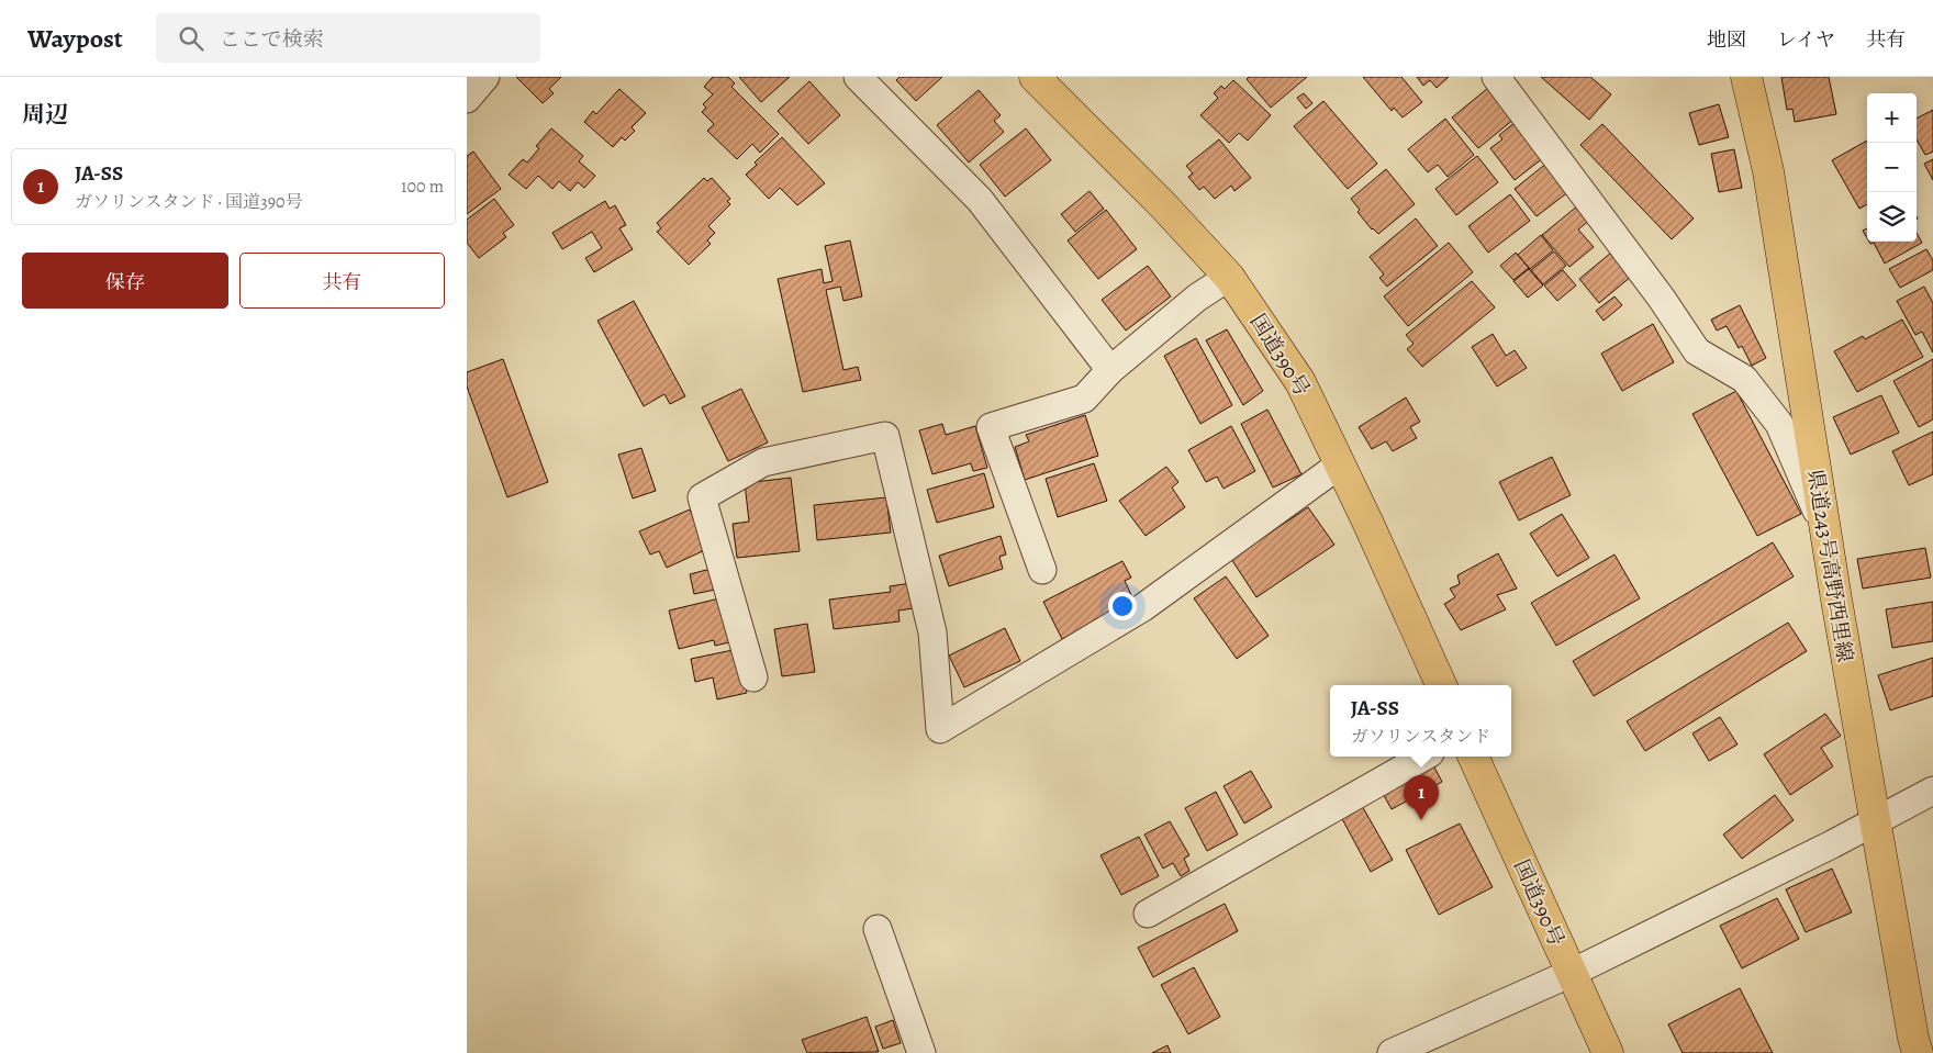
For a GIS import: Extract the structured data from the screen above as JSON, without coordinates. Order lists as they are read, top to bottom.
{
  "streets": {
    "main road": ["国道390号", "県道243号高野西里線"]
  },
  "page": {
    "header": "Waypost",
    "search": "ここで検索",
    "nav": ["地図", "レイヤ", "共有"],
    "heading": "周辺",
    "map_buttons": ["+", "−"],
    "list": [
      {
        "mark": "1",
        "name": "JA-SS",
        "note": "ガソリンスタンド · 国道390号",
        "value": "100 m"
      }
    ],
    "buttons": ["保存", "共有"],
    "popup": ["JA-SS", "ガソリンスタンド"],
    "pins": "1"
  }
}
